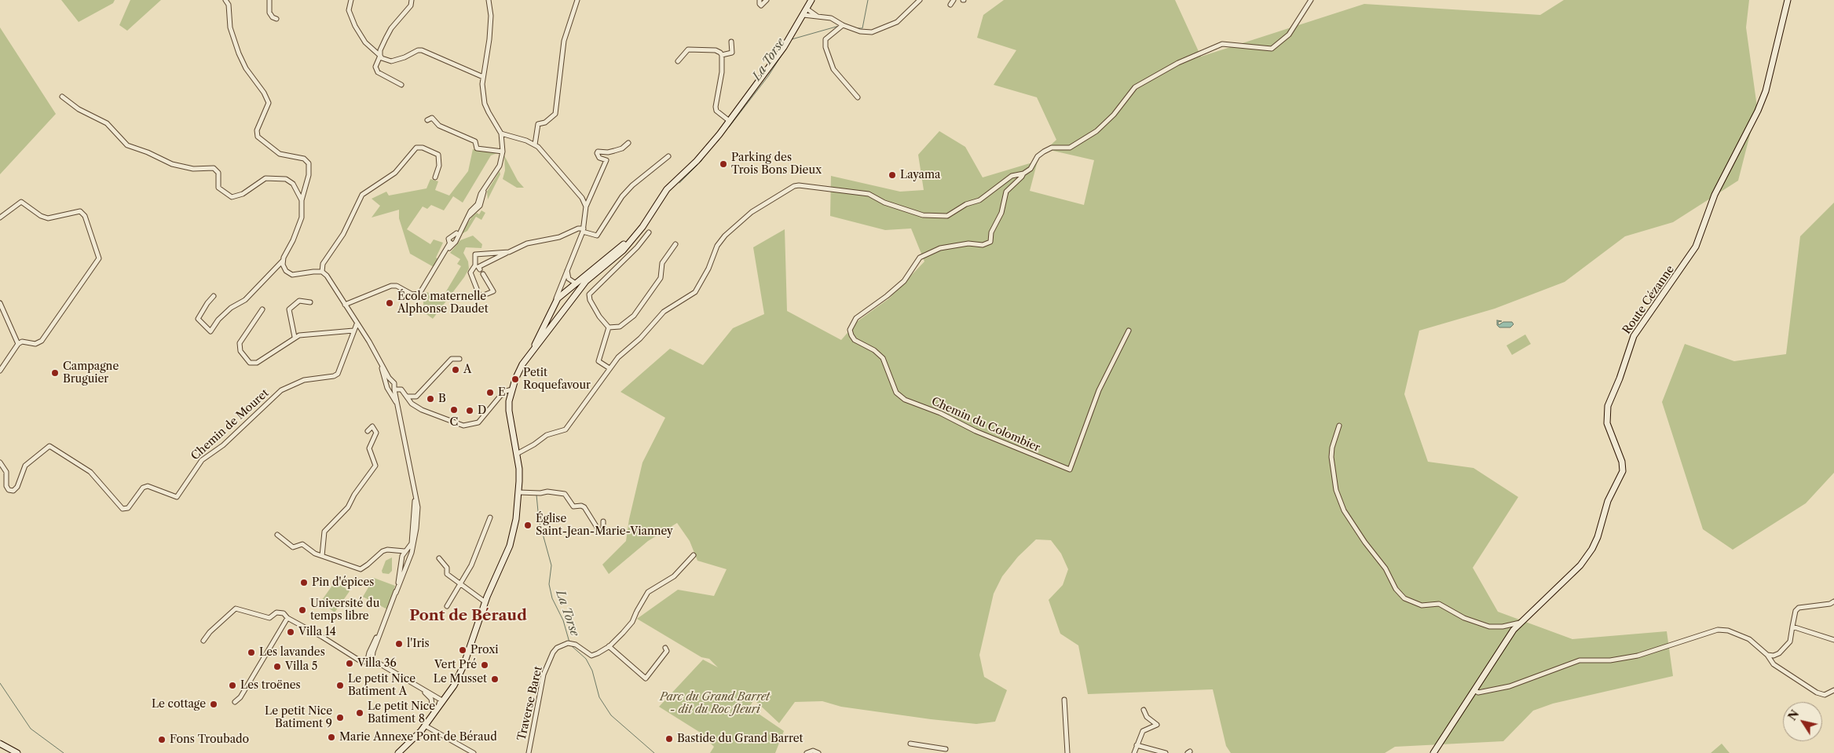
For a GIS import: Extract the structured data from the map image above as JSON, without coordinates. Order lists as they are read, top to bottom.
{
  "streets": {
    "main road": ["Route Cézanne"],
    "street": ["Chemin de Mouret", "Chemin du Colombier", "Traverse Baret"]
  },
  "districts": ["Pont de Béraud"],
  "water": ["La Torse"],
  "parks": ["Parc du Grand Barret - dit du Roc fleuri"],
  "places": [
    "Parking des Trois Bons Dieux",
    "Layama",
    "École maternelle Alphonse Daudet",
    "A",
    "Campagne Bruguier",
    "Petit Roquefavour",
    "E",
    "B",
    "C",
    "D",
    "Église Saint-Jean-Marie-Vianney",
    "Pin d'épices",
    "Université du temps libre",
    "Villa 14",
    "l'Iris",
    "Proxi",
    "Les lavandes",
    "Villa 36",
    "Vert Pré",
    "Villa 5",
    "Le Musset",
    "Les troënes",
    "Le petit Nice Batiment A",
    "Le cottage",
    "Le petit Nice Batiment 8",
    "Le petit Nice Batiment 9",
    "Marie Annexe Pont de Béraud",
    "Bastide du Grand Barret",
    "Fons Troubado"
  ],
  "north": "top left"
}
